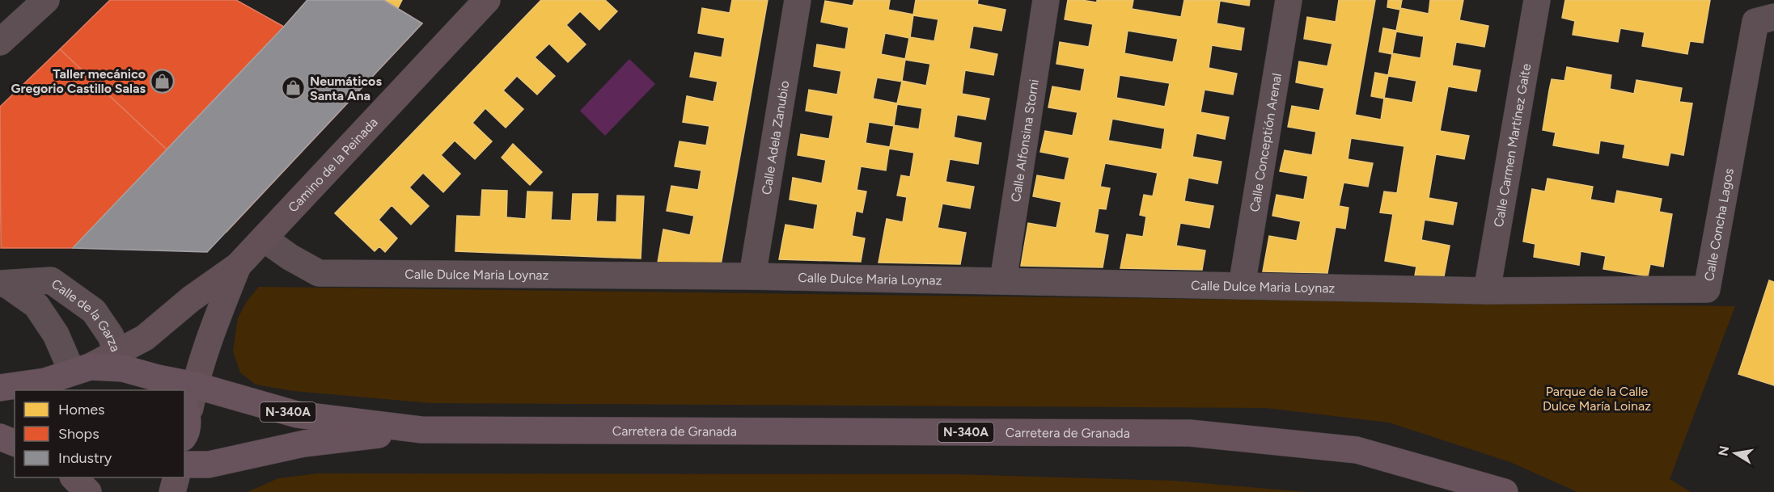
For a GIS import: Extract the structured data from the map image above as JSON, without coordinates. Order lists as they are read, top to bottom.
{
  "streets": {
    "highway": ["N-340A", "Carretera de Granada"],
    "street": [
      "Calle Adela Zanubio",
      "Calle Alfonsina Storni",
      "Calle Conceptión Arenal",
      "Calle Carmen Martínez Gaite",
      "Camino de la Peinada",
      "Calle Concha Lagos",
      "Calle Dulce Maria Loynaz",
      "Calle de la Garza"
    ]
  },
  "crossings": [
    ["Calle Adela Zanubio", "Calle Dulce Maria Loynaz"],
    ["Calle Alfonsina Storni", "Calle Dulce Maria Loynaz"],
    ["Calle Conceptión Arenal", "Calle Dulce Maria Loynaz"],
    ["Calle Carmen Martínez Gaite", "Calle Concha Lagos"],
    ["Calle Carmen Martínez Gaite", "Calle Dulce Maria Loynaz"],
    ["Camino de la Peinada", "Calle Dulce Maria Loynaz"],
    ["Camino de la Peinada", "Calle de la Garza"],
    ["Camino de la Peinada", "N-340A"],
    ["Calle Concha Lagos", "Calle Dulce Maria Loynaz"],
    ["Calle de la Garza", "N-340A"],
    ["N-340A", "Carretera de Granada"]
  ],
  "parks": ["Parque de la Calle Dulce María Loinaz"],
  "places": {
    "shop": ["Taller mecánico Gregorio Castillo Salas", "Neumáticos Santa Ana"]
  },
  "legend": ["Homes", "Shops", "Industry"],
  "north": "left"
}
